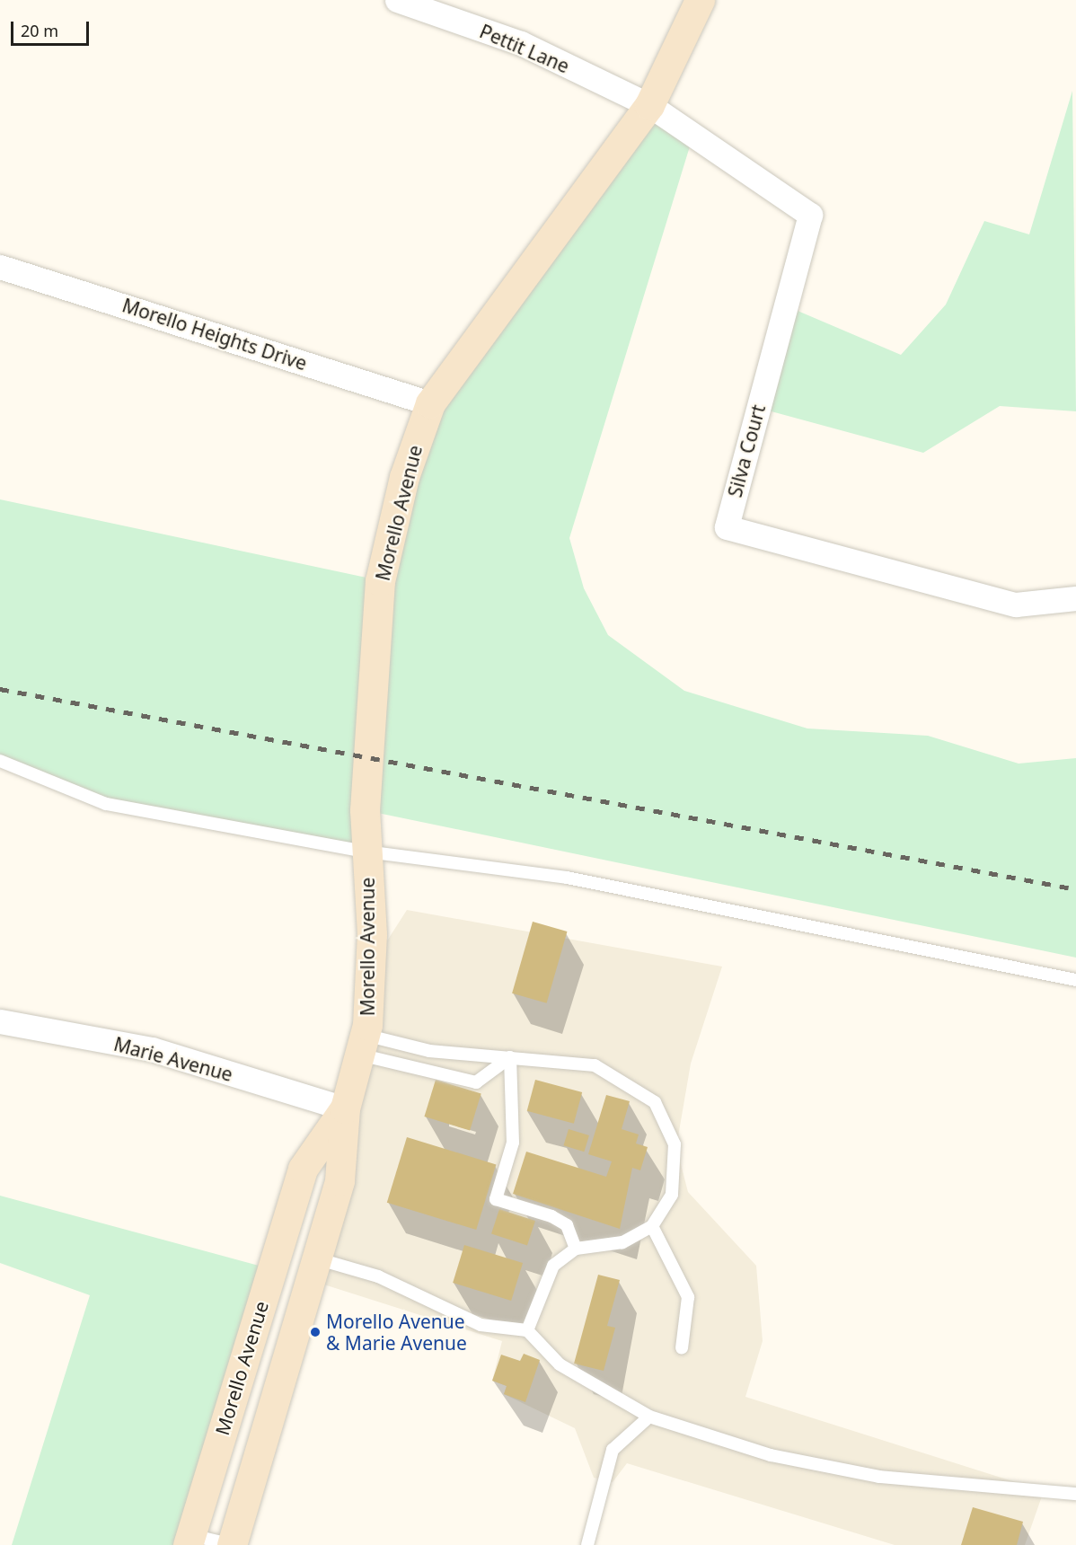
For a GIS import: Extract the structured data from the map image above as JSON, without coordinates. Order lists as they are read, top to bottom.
{
  "streets": {
    "street": [
      "Pettit Lane",
      "Morello Heights Drive",
      "Silva Court",
      "Morello Avenue",
      "Marie Avenue"
    ]
  },
  "crossings": [
    ["Pettit Lane", "Silva Court"],
    ["Pettit Lane", "Morello Avenue"],
    ["Morello Heights Drive", "Morello Avenue"],
    ["Silva Court", "Morello Avenue"],
    ["Morello Avenue", "Marie Avenue"]
  ],
  "places": ["Morello Avenue & Marie Avenue"],
  "scale_bar": "20 m"
}
